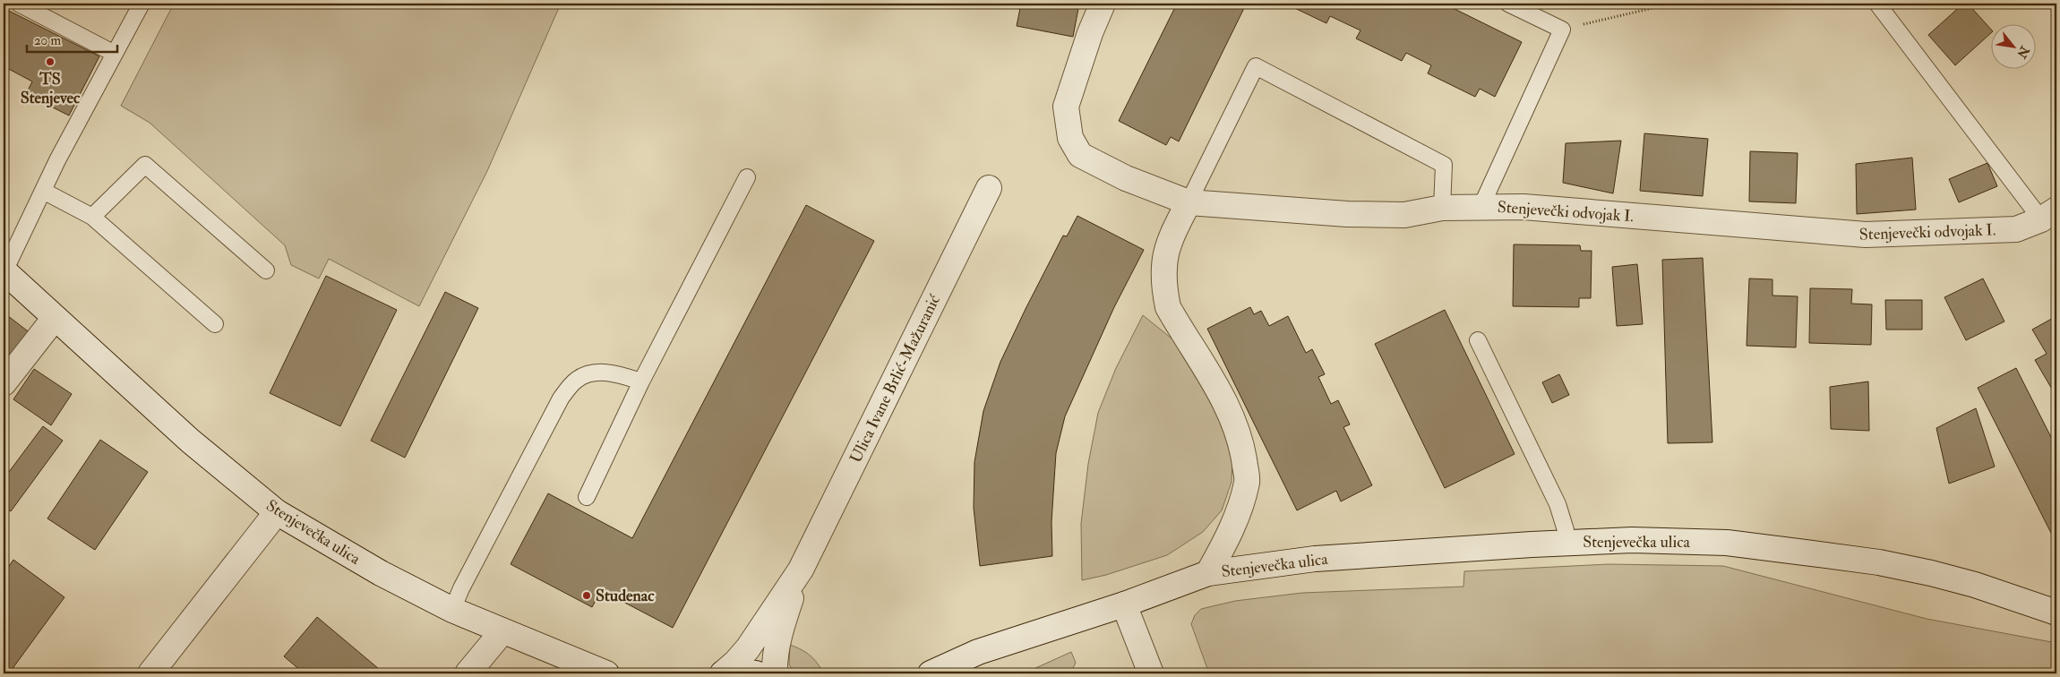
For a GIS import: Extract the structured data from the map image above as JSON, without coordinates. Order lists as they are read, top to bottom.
{
  "streets": {
    "street": ["Stenjevečki odvojak I.", "Ulica Ivane Brlić-Mažuranić", "Stenjevečka ulica"]
  },
  "crossings": [
    ["Stenjevečki odvojak I.", "Stenjevečka ulica"]
  ],
  "places": ["TS Stenjevec", "Studenac"],
  "scale_bar": "20 m",
  "north": "bottom right"
}
